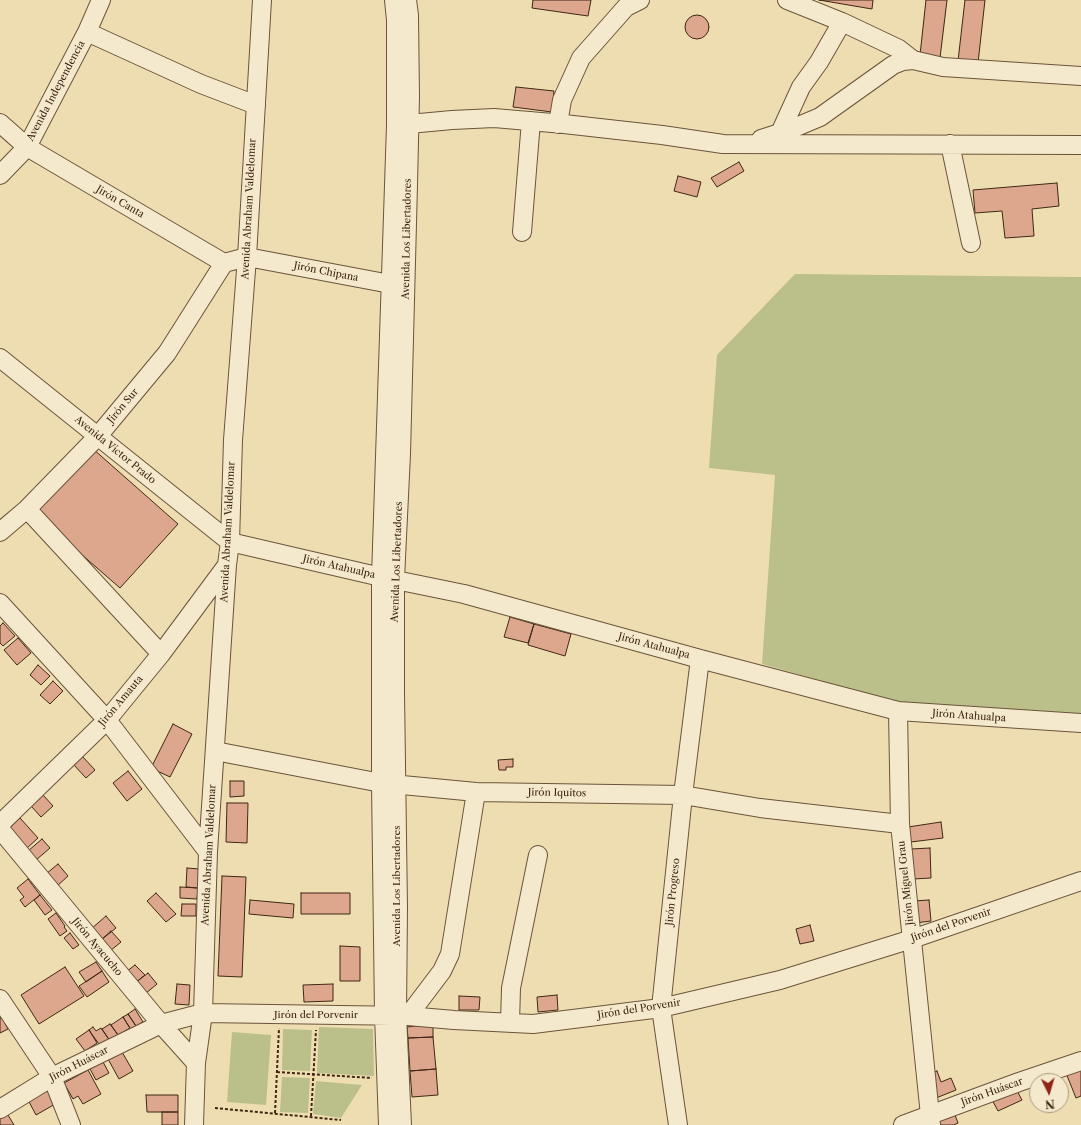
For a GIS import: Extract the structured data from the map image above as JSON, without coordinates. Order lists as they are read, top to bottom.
{
  "streets": {
    "street": [
      "Avenida Independencia",
      "Jirón Canta",
      "Avenida Abraham Valdelomar",
      "Avenida Los Libertadores",
      "Jirón Chipana",
      "Jirón Sur",
      "Avenida Víctor Prado",
      "Jirón Atahualpa",
      "Jirón Amauta",
      "Jirón Iquitos",
      "Jirón Miguel Grau",
      "Jirón Progreso",
      "Jirón del Porvenir",
      "Jirón Ayacucho",
      "Jirón Huáscar"
    ]
  },
  "crossings": [
    ["Avenida Independencia", "Jirón Canta"],
    ["Jirón Canta", "Jirón Sur"],
    ["Avenida Abraham Valdelomar", "Jirón Chipana"],
    ["Avenida Abraham Valdelomar", "Avenida Víctor Prado"],
    ["Avenida Abraham Valdelomar", "Jirón Atahualpa"],
    ["Avenida Abraham Valdelomar", "Jirón Amauta"],
    ["Avenida Abraham Valdelomar", "Jirón Iquitos"],
    ["Avenida Abraham Valdelomar", "Jirón del Porvenir"],
    ["Avenida Abraham Valdelomar", "Jirón Ayacucho"],
    ["Avenida Los Libertadores", "Jirón Chipana"],
    ["Avenida Los Libertadores", "Jirón Atahualpa"],
    ["Avenida Los Libertadores", "Jirón Iquitos"],
    ["Avenida Los Libertadores", "Jirón del Porvenir"],
    ["Jirón Sur", "Avenida Víctor Prado"],
    ["Avenida Víctor Prado", "Jirón Atahualpa"],
    ["Jirón Atahualpa", "Jirón Miguel Grau"],
    ["Jirón Atahualpa", "Jirón Progreso"],
    ["Jirón Iquitos", "Jirón Miguel Grau"],
    ["Jirón Iquitos", "Jirón Progreso"],
    ["Jirón Miguel Grau", "Jirón del Porvenir"],
    ["Jirón Miguel Grau", "Jirón Huáscar"],
    ["Jirón Progreso", "Jirón del Porvenir"],
    ["Jirón del Porvenir", "Jirón Ayacucho"],
    ["Jirón del Porvenir", "Jirón Huáscar"],
    ["Jirón Ayacucho", "Jirón Huáscar"]
  ],
  "north": "bottom"
}
